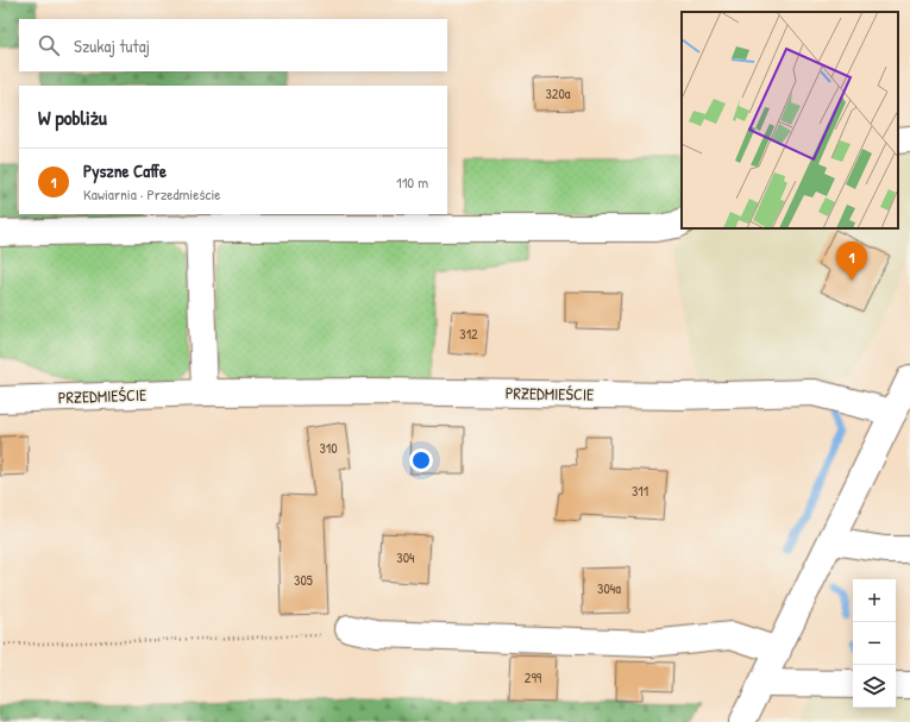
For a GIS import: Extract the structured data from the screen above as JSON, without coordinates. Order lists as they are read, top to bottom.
{
  "streets": {
    "street": ["PRZEDMIEŚCIE"]
  },
  "house_numbers": [
    "320a",
    "312",
    "310",
    "311",
    "304",
    "305",
    "304a",
    "299"
  ],
  "page": {
    "search": "Szukaj tutaj",
    "heading": "W pobliżu",
    "list": [
      {
        "mark": "1",
        "name": "Pyszne Caffe",
        "note": "Kawiarnia · Przedmieście",
        "value": "110 m"
      }
    ],
    "pins": "1",
    "map_buttons": ["+", "−"]
  }
}
